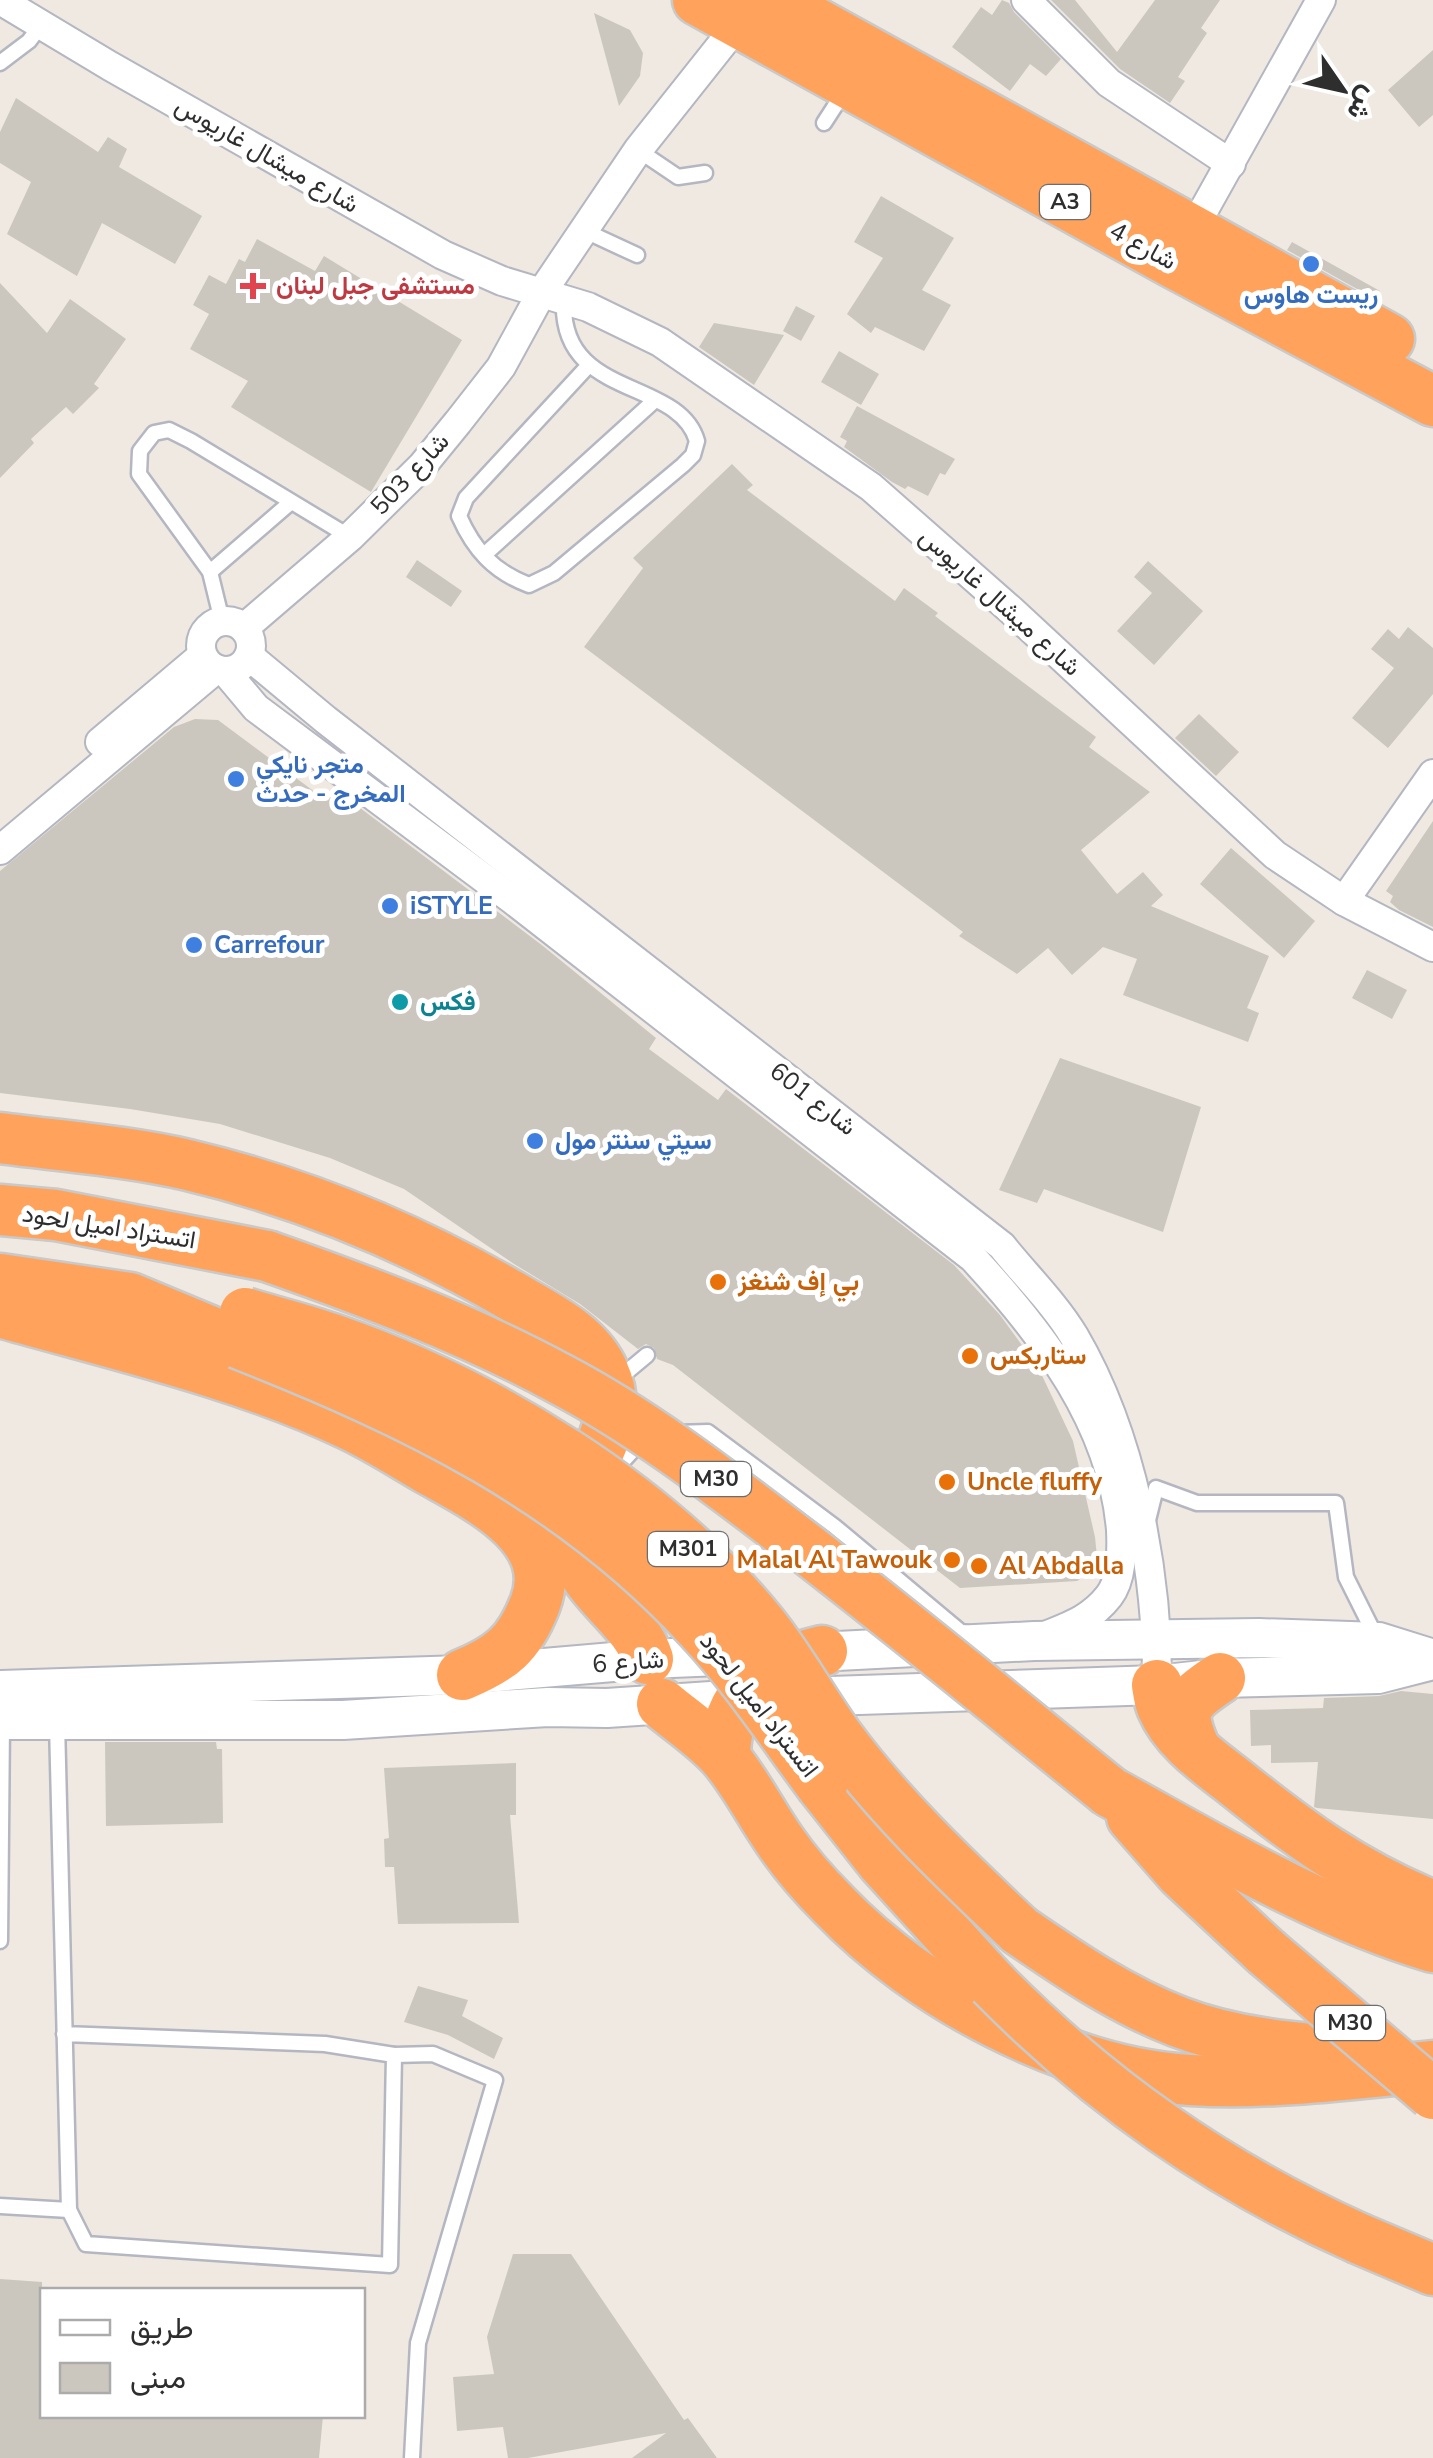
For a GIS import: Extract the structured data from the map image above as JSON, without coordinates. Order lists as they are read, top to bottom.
{
  "streets": {
    "highway": [
      "A3",
      "شارع 4",
      "اتستراد اميل لحود",
      "M30",
      "M301"
    ],
    "main road": ["شارع 6"],
    "street": ["شارع ميشال غاريوس", "شارع 503", "شارع 601"]
  },
  "crossings": [
    ["شارع ميشال غاريوس", "شارع 503"],
    ["شارع 503", "شارع 601"],
    ["شارع 601", "شارع 6"],
    ["اتستراد اميل لحود", "M301"],
    ["M301", "شارع 6"]
  ],
  "places": {
    "other": [
      "ريست هاوس",
      "متجر نايكي المخرج - حدث",
      "iSTYLE",
      "Carrefour",
      "فكس",
      "سيتي سنتر مول",
      "بي إف شنغز",
      "ستاربكس",
      "Uncle fluffy",
      "Malal Al Tawouk",
      "Al Abdalla"
    ],
    "health": ["مستشفى جبل لبنان"]
  },
  "legend": ["طريق", "مبنى"],
  "north": "bottom right"
}
